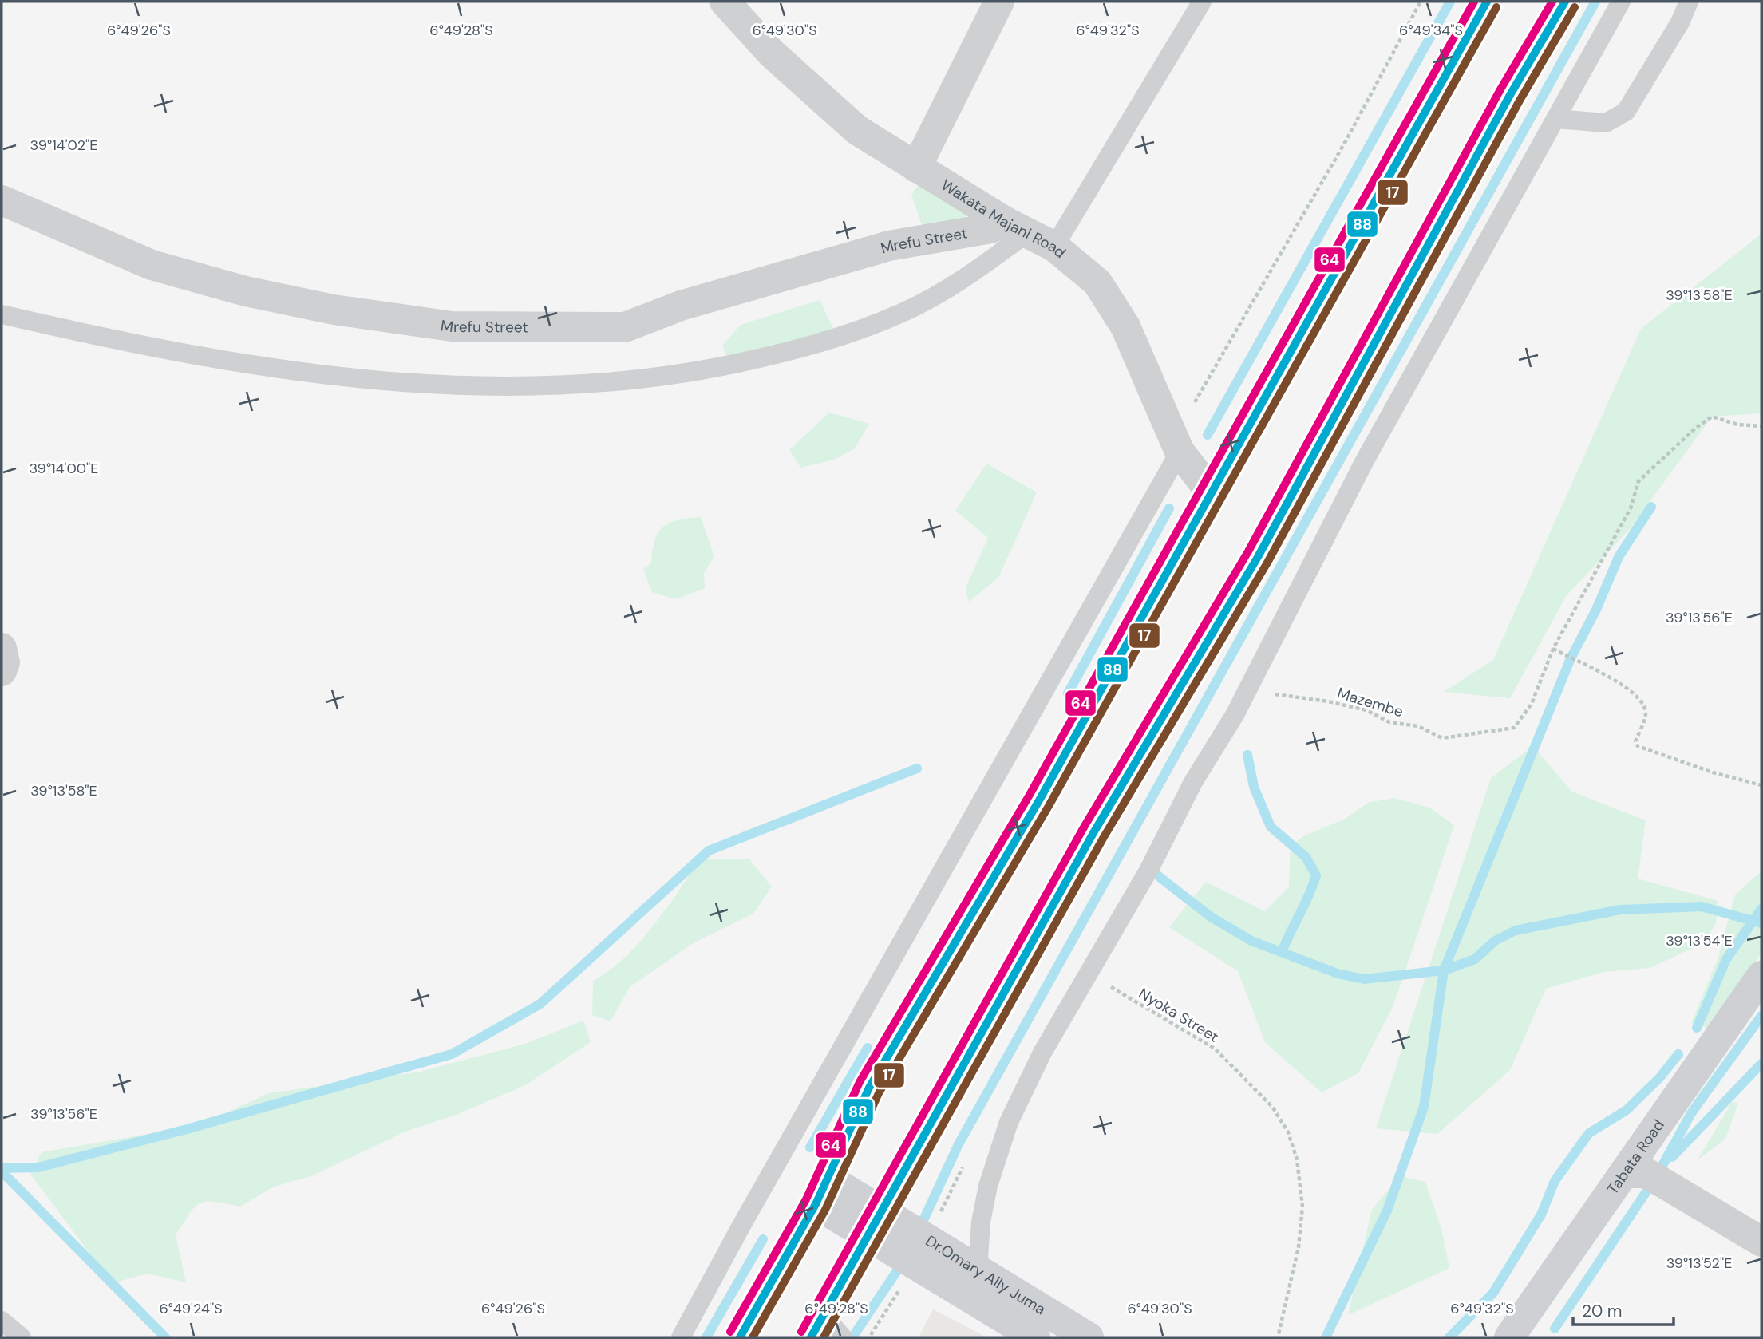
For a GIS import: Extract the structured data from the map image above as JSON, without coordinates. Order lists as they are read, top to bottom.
{
  "streets": {
    "main road": ["Tabata Road", "Dr.Omary Ally Juma"],
    "street": ["Wakata Majani Road", "Mrefu Street"],
    "path": ["Mazembe", "Nyoka Street"]
  },
  "crossings": [
    ["Wakata Majani Road", "Mrefu Street"]
  ],
  "lines": ["transit line 88", "transit line 64", "transit line 17"],
  "scale_bar": "20 m",
  "coordinates": [
    "6°49'26\"S",
    "6°49'28\"S",
    "6°49'30\"S",
    "6°49'32\"S",
    "6°49'34\"S",
    "39°14'02\"E",
    "39°13'58\"E",
    "39°14'00\"E",
    "39°13'56\"E",
    "39°13'54\"E",
    "39°13'52\"E",
    "6°49'24\"S"
  ]
}
